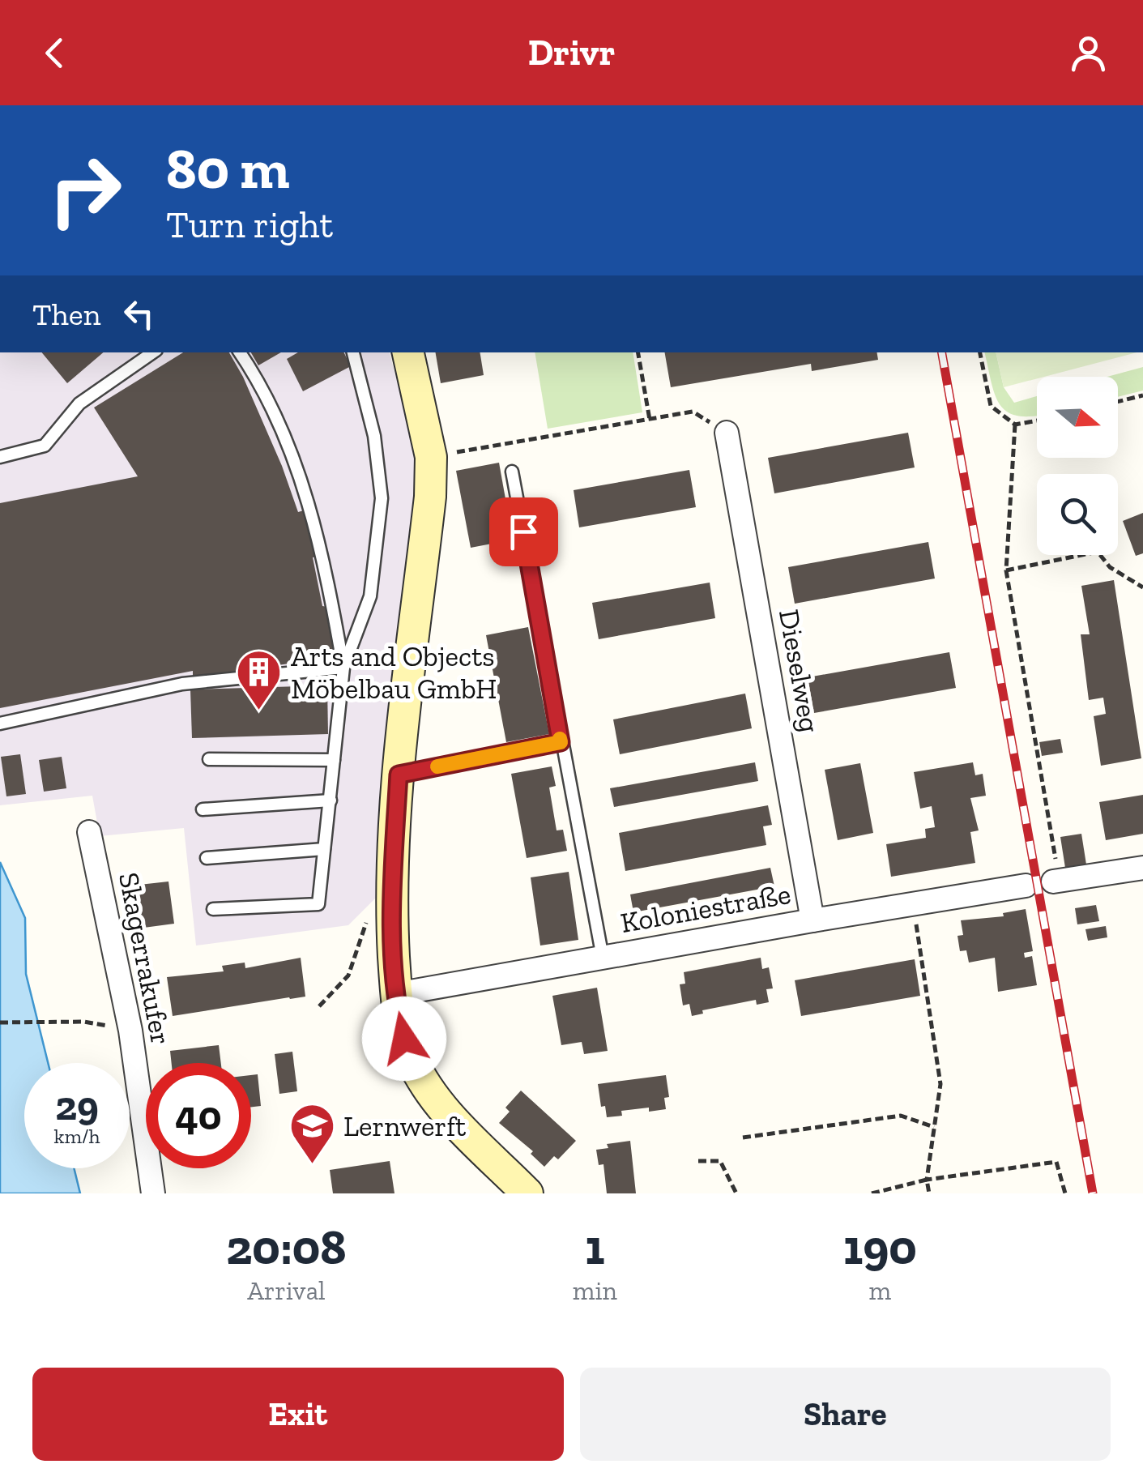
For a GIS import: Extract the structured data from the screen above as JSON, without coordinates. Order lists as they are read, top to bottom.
{
  "streets": {
    "street": ["Dieselweg", "Koloniestraße", "Skagerrakufer"]
  },
  "crossings": [
    ["Dieselweg", "Koloniestraße"]
  ],
  "places": {
    "building": ["Arts and Objects Möbelbau GmbH"],
    "school or university": ["Lernwerft"]
  },
  "north": "right",
  "page": {
    "header": "Drivr",
    "turn": ["80 m", "Turn right"],
    "then": "Then",
    "speed": "29 km/h",
    "limit": "40",
    "eta": [
      "20:08",
      "Arrival",
      "1",
      "min",
      "190",
      "m"
    ],
    "buttons": ["Exit", "Share"]
  }
}
